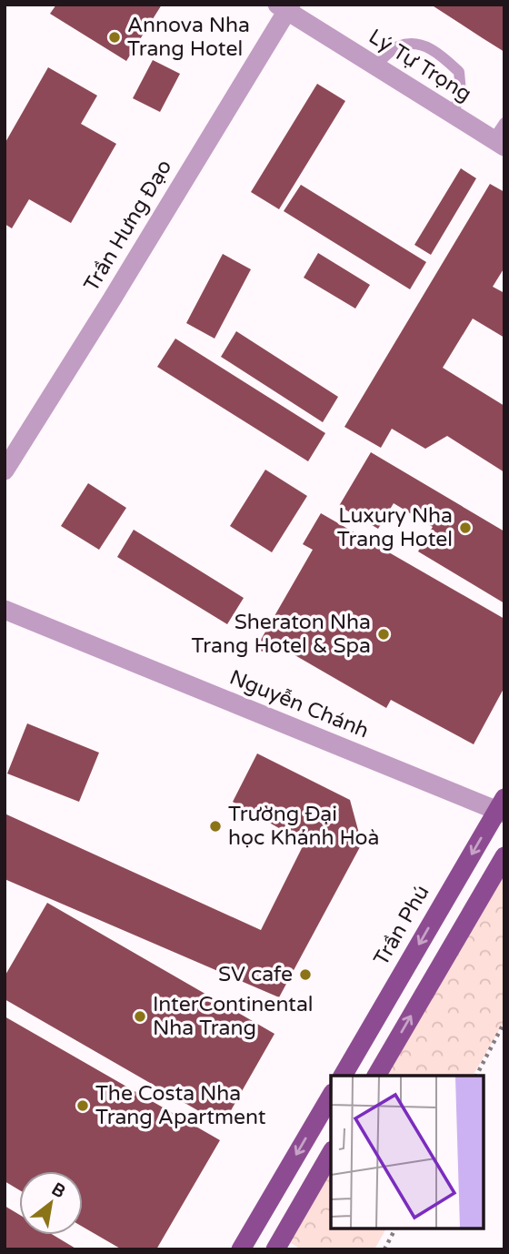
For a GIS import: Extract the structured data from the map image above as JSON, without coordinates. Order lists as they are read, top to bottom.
{
  "streets": {
    "main road": ["Trần Phú"],
    "street": ["Lý Tự Trọng", "Trần Hưng Đạo", "Nguyễn Chánh"]
  },
  "crossings": [
    ["Lý Tự Trọng", "Trần Hưng Đạo"],
    ["Nguyễn Chánh", "Trần Phú"]
  ],
  "places": [
    "Annova Nha Trang Hotel",
    "Luxury Nha Trang Hotel",
    "Sheraton Nha Trang Hotel & Spa",
    "Trường Đại học Khánh Hoà",
    "SV cafe",
    "InterContinental Nha Trang",
    "The Costa Nha Trang Apartment"
  ],
  "north": "top right"
}
